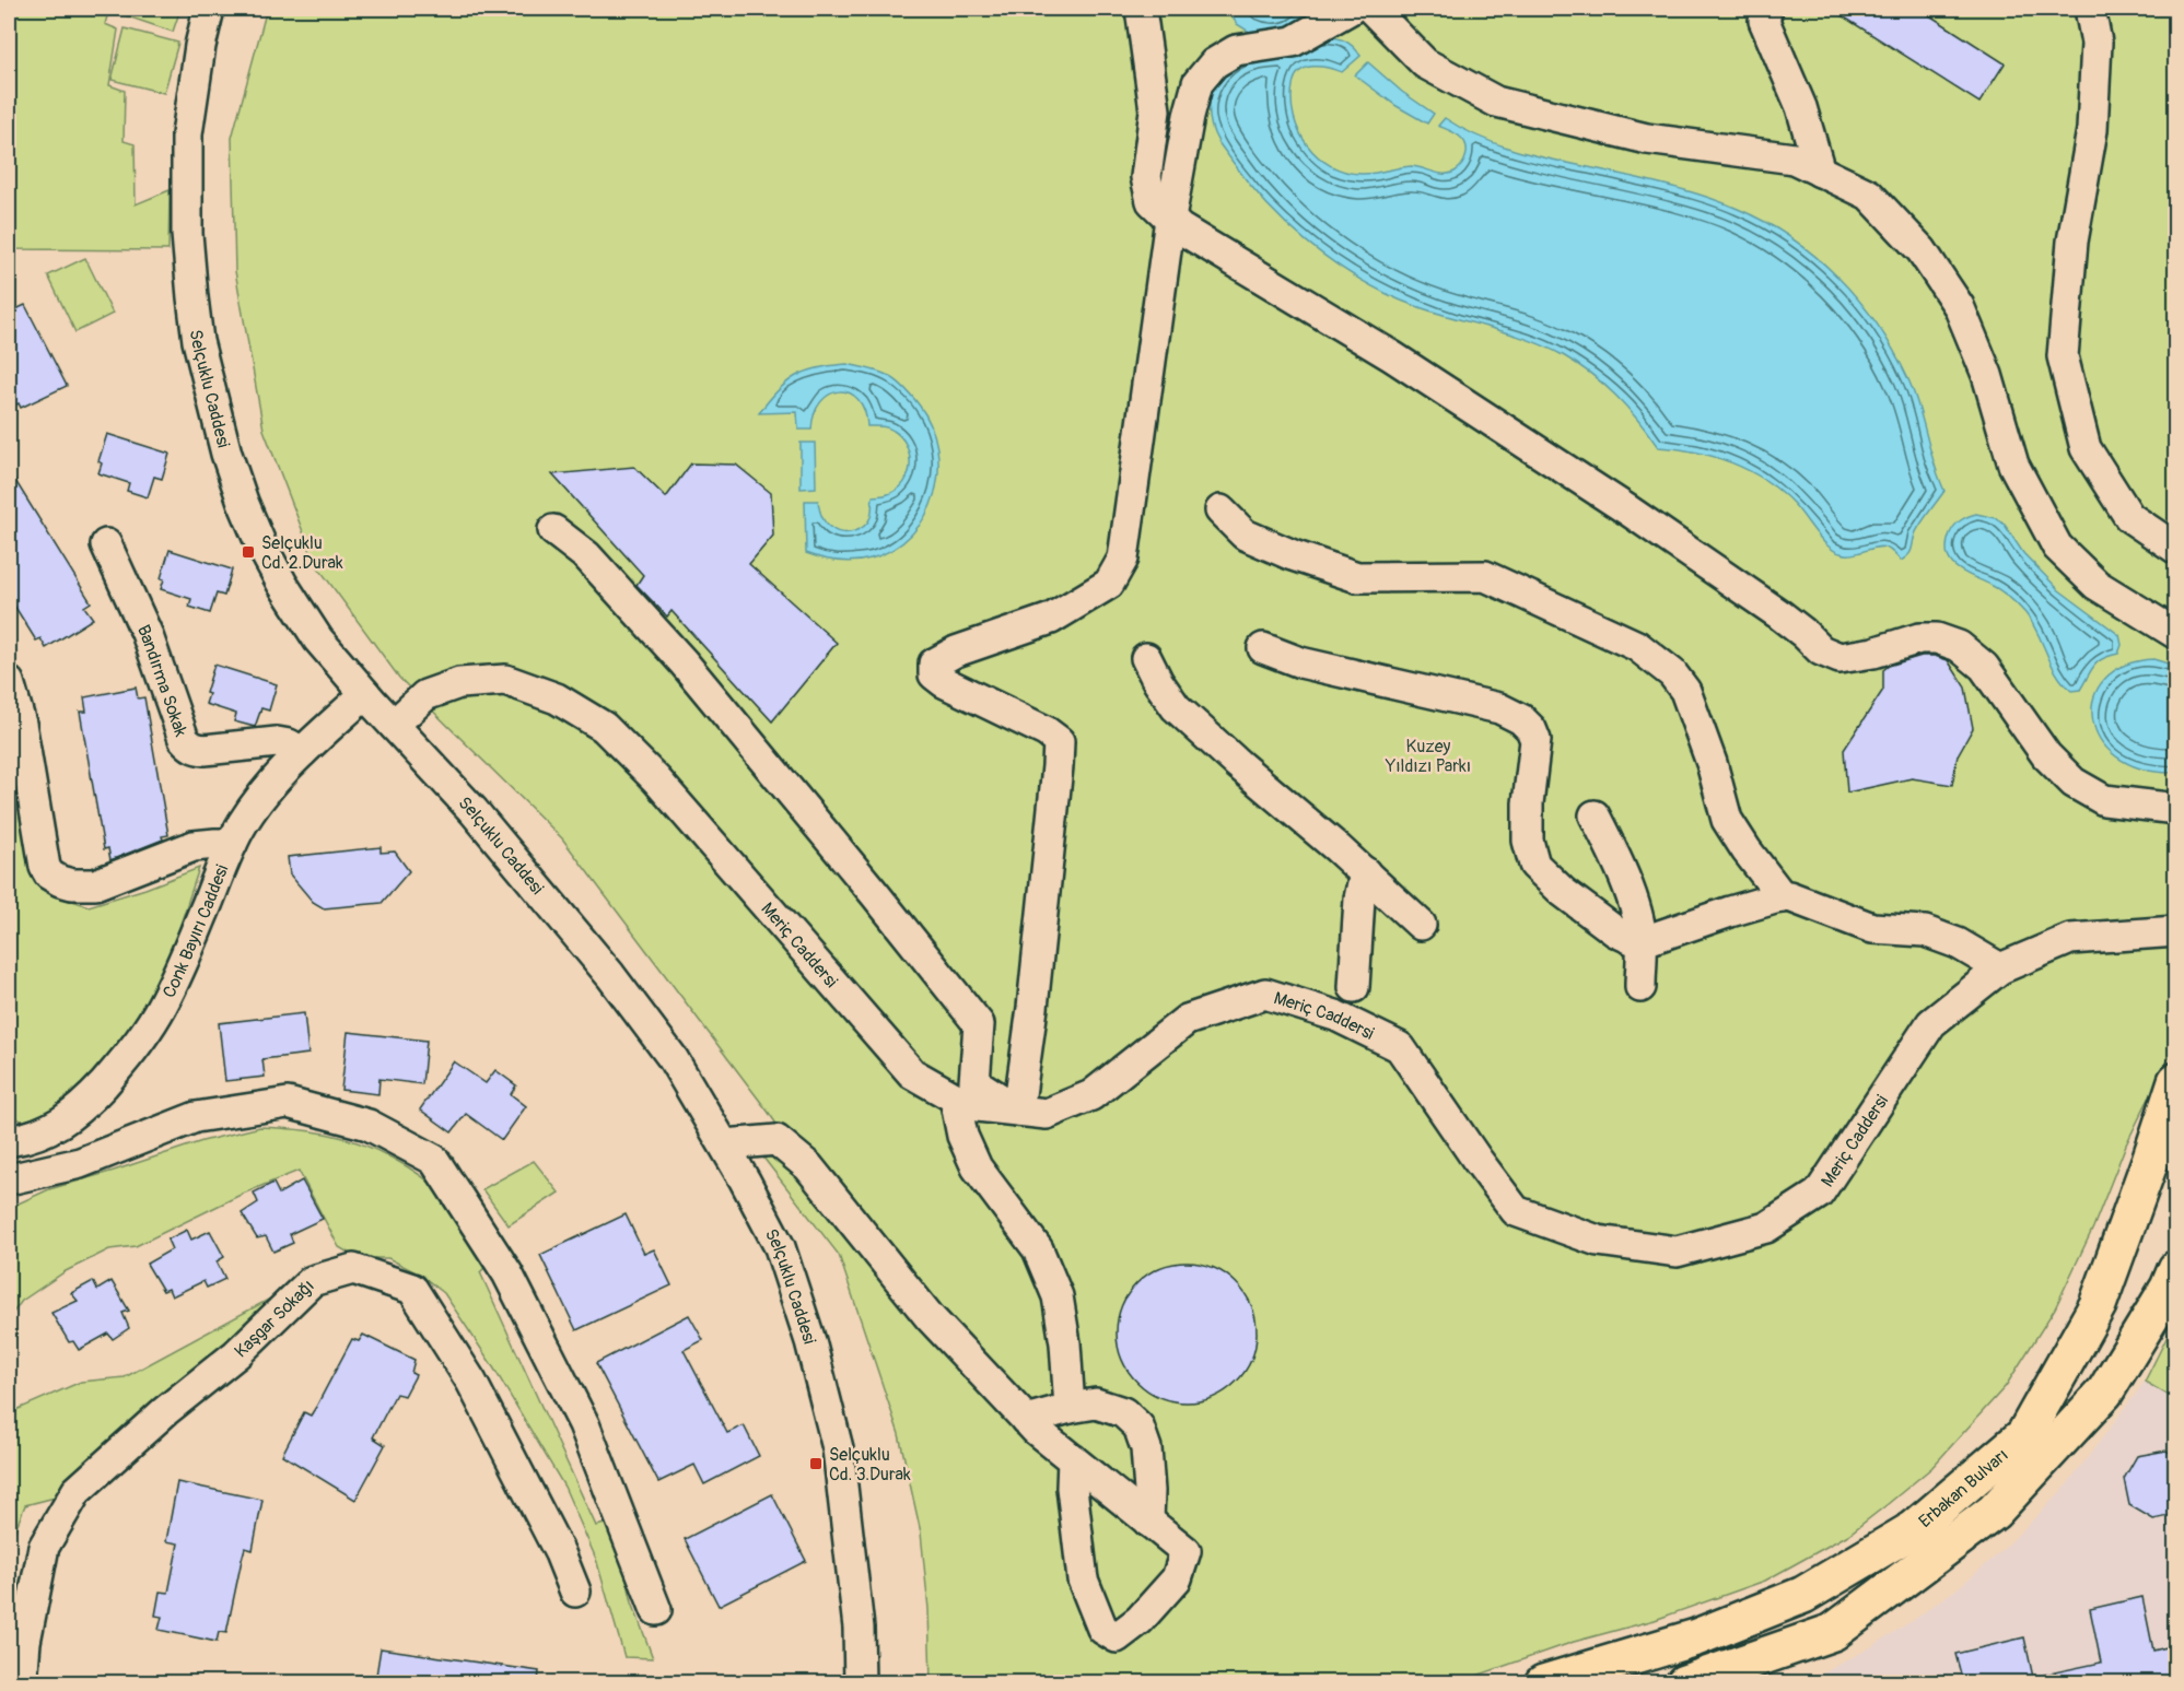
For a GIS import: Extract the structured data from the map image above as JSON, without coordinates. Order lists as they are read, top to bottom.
{
  "streets": {
    "highway": ["Erbakan Bulvarı"],
    "street": [
      "Selçuklu Caddesi",
      "Bandırma Sokak",
      "Conk Bayırı Caddesi",
      "Meriç Caddersi",
      "Kaşgar Sokağı"
    ]
  },
  "crossings": [
    ["Selçuklu Caddesi", "Conk Bayırı Caddesi"],
    ["Selçuklu Caddesi", "Meriç Caddersi"],
    ["Bandırma Sokak", "Conk Bayırı Caddesi"]
  ],
  "parks": ["Kuzey Yıldızı Parkı"],
  "places": {
    "transit": ["Selçuklu Cd. 2.Durak", "Selçuklu Cd. 3.Durak"]
  }
}
